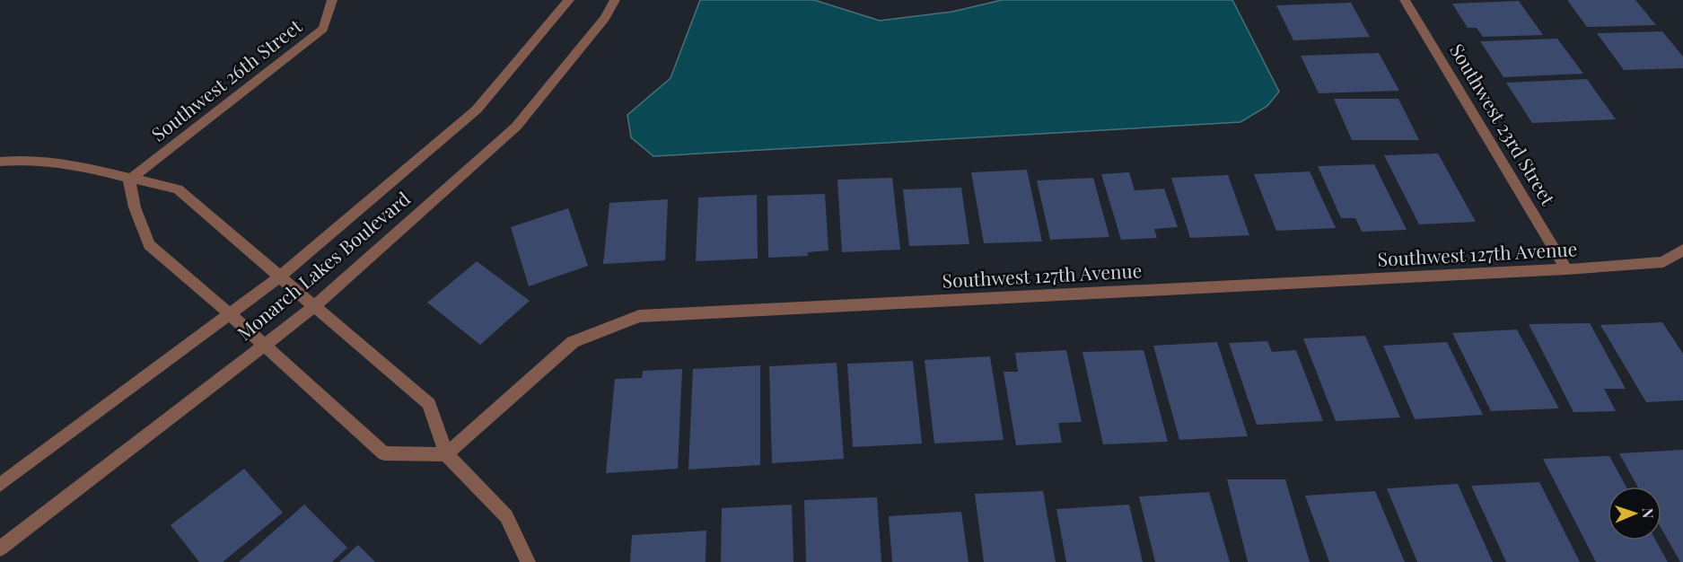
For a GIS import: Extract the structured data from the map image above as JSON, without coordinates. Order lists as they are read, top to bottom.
{
  "streets": {
    "street": [
      "Southwest 26th Street",
      "Southwest 23rd Street",
      "Southwest 127th Avenue",
      "Monarch Lakes Boulevard"
    ]
  },
  "crossings": [
    ["Southwest 23rd Street", "Southwest 127th Avenue"]
  ],
  "north": "right"
}
